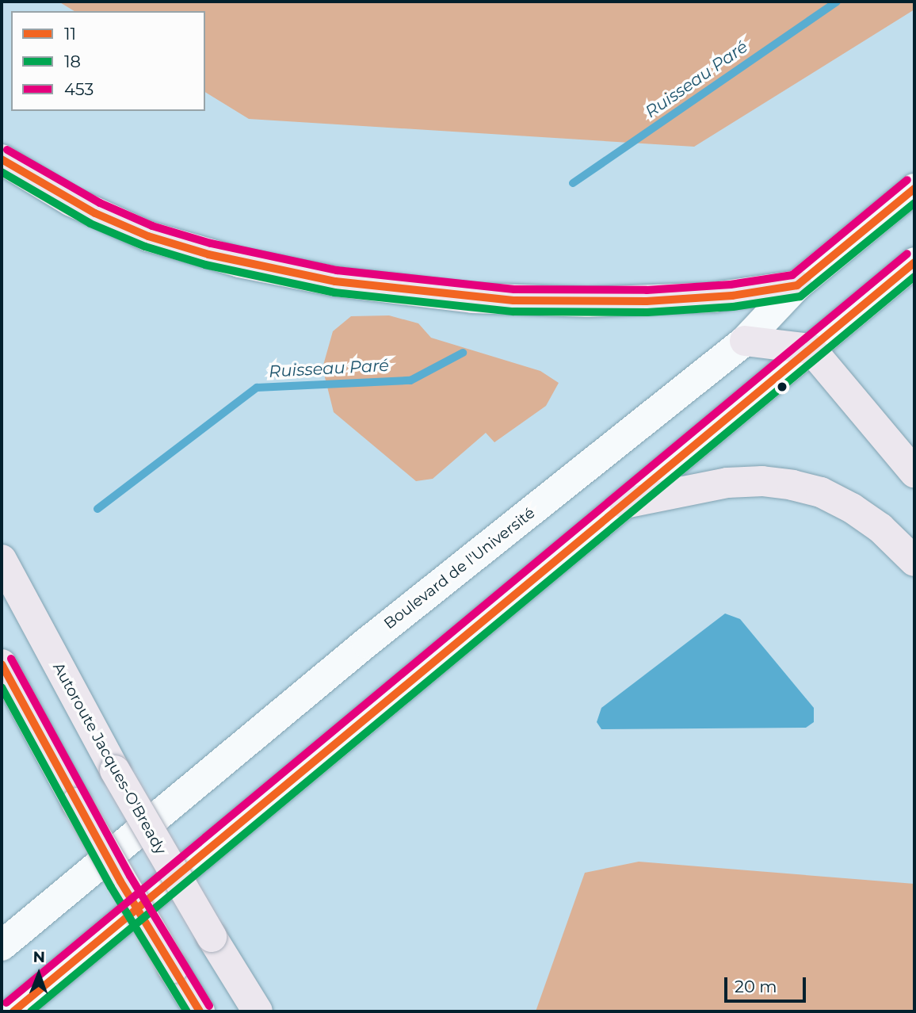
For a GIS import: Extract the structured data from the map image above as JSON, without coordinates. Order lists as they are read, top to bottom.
{
  "streets": {
    "highway": ["Autoroute Jacques-O'Bready"],
    "main road": ["Boulevard de l'Université"]
  },
  "water": ["Ruisseau Paré"],
  "lines": ["transit line 453", "transit line 11", "transit line 18"],
  "legend": ["11", "18", "453"],
  "scale_bar": "20 m",
  "north": "top"
}
